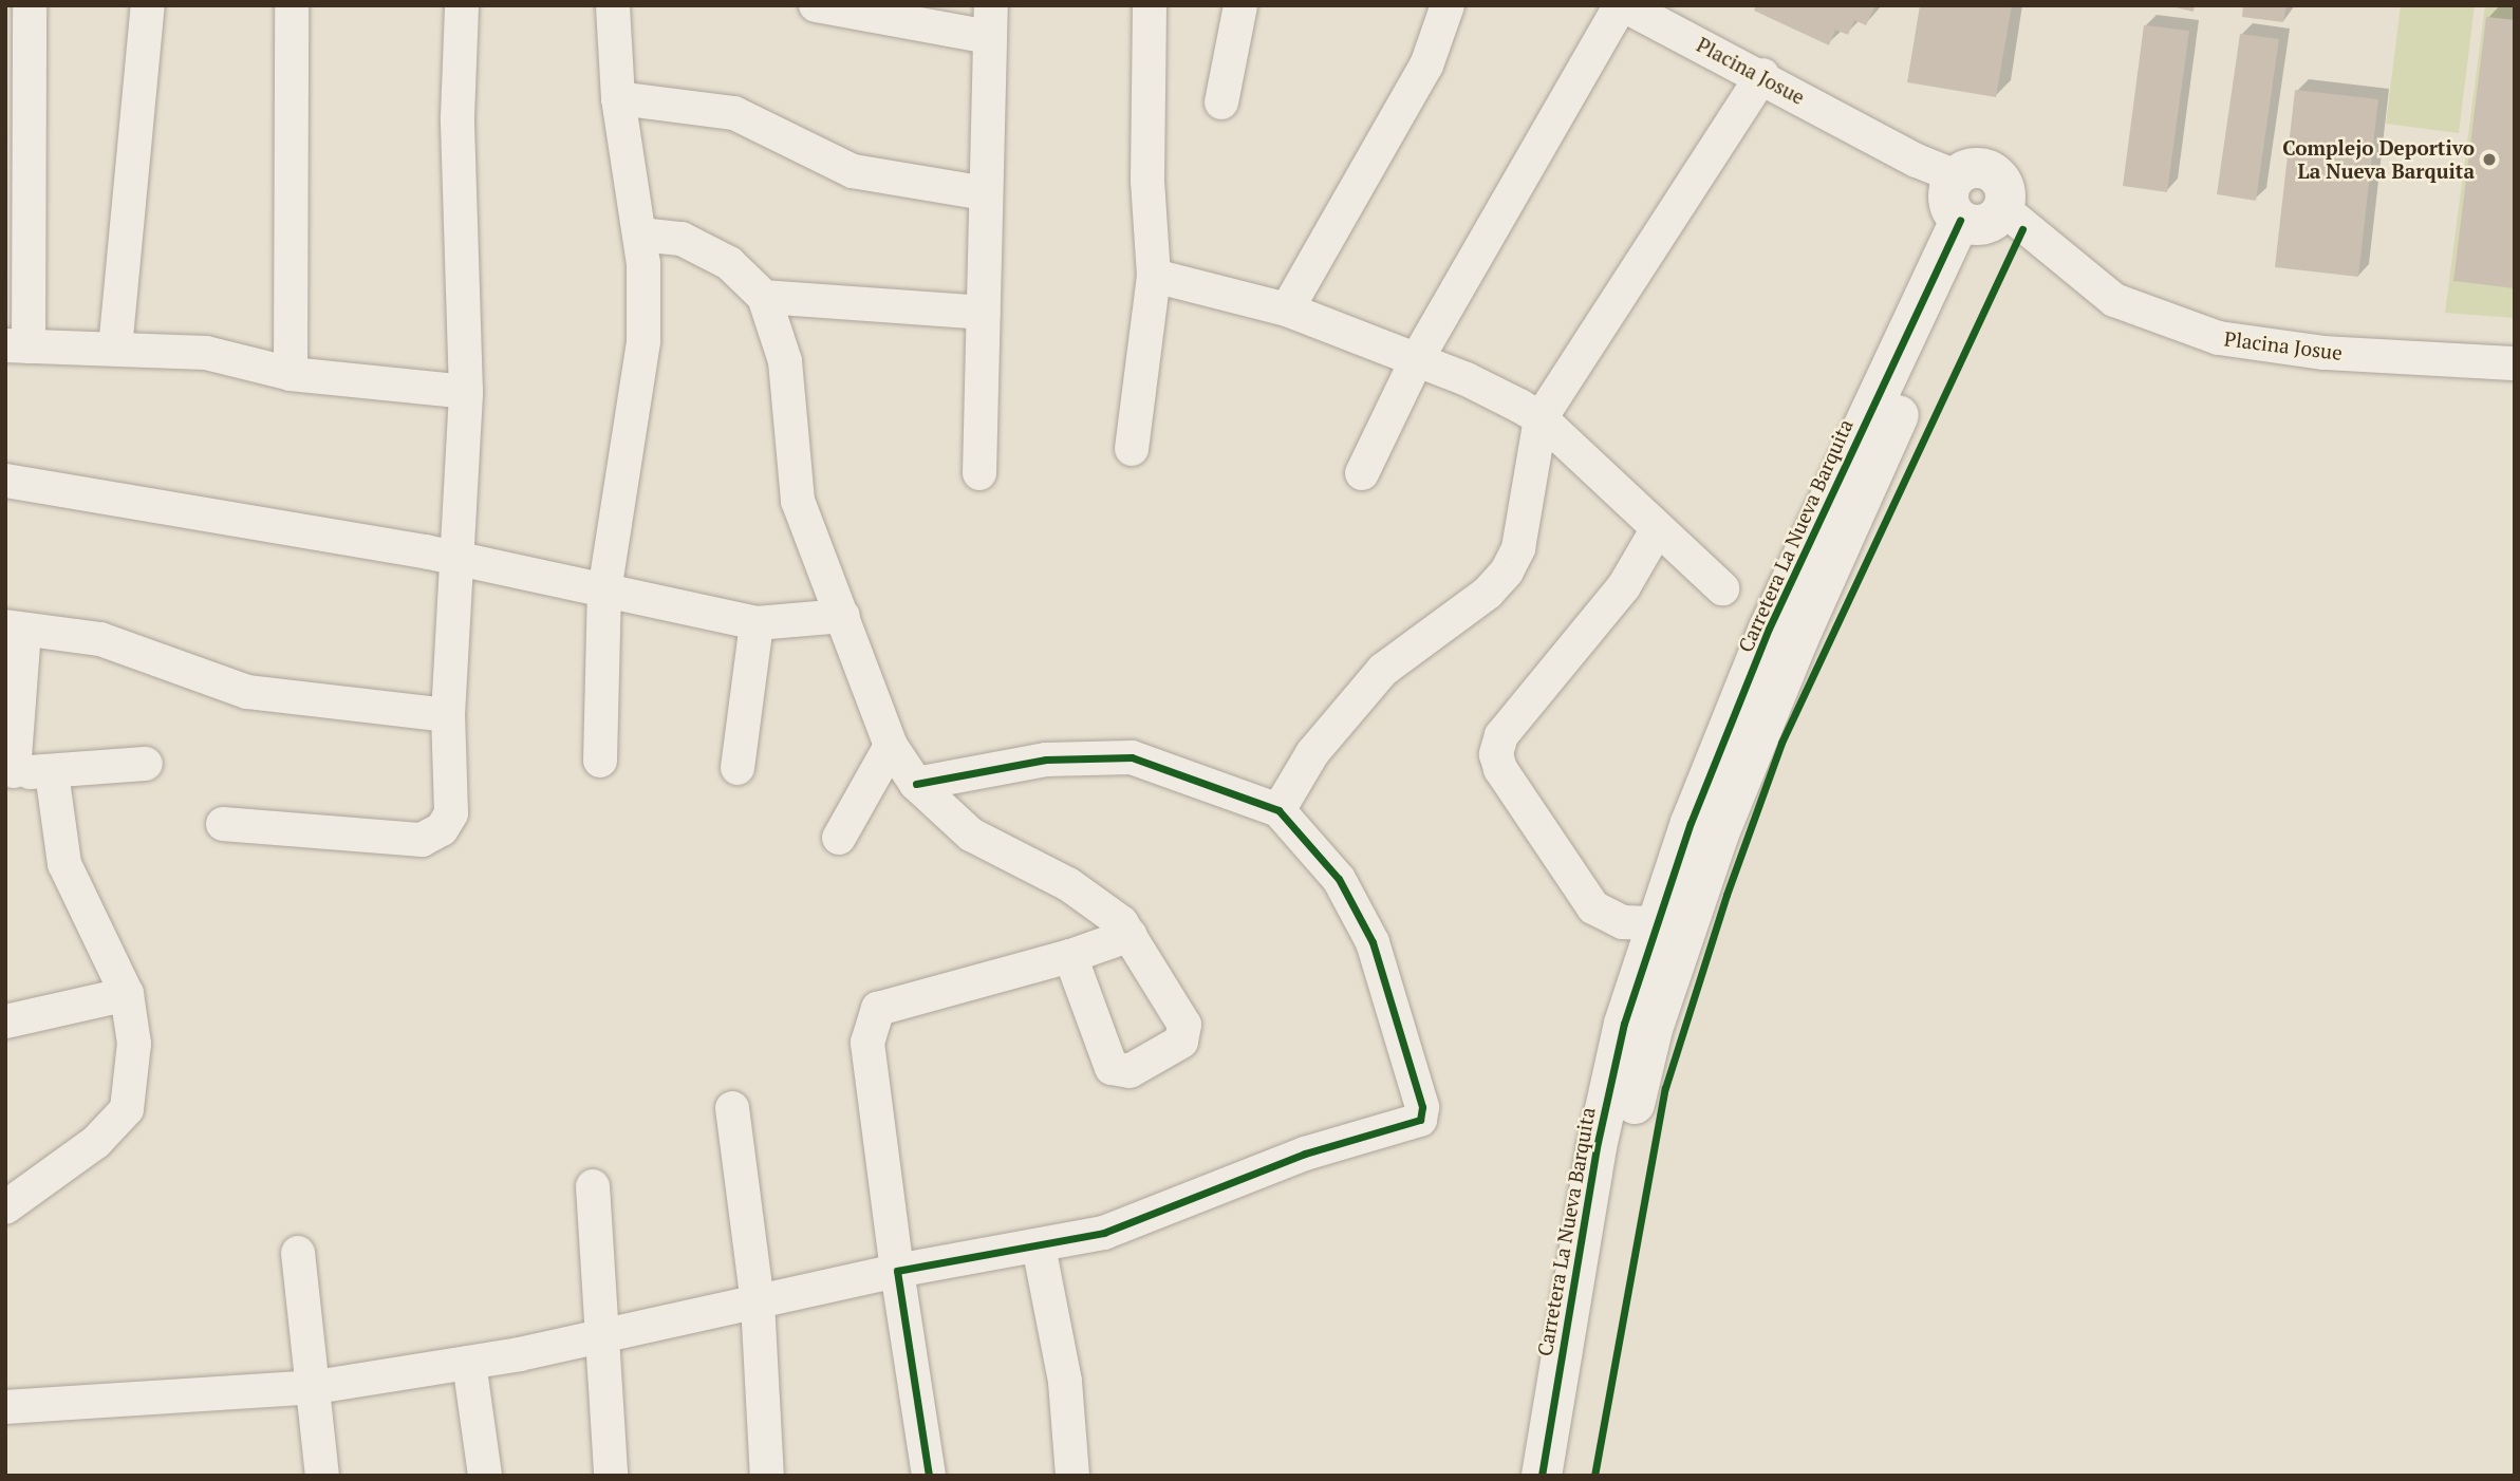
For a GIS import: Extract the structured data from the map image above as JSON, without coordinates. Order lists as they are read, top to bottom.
{
  "streets": {
    "street": ["Placina Josue", "Carretera La Nueva Barquita"]
  },
  "crossings": [
    ["Placina Josue", "Carretera La Nueva Barquita"]
  ],
  "places": ["Complejo Deportivo La Nueva Barquita"]
}
